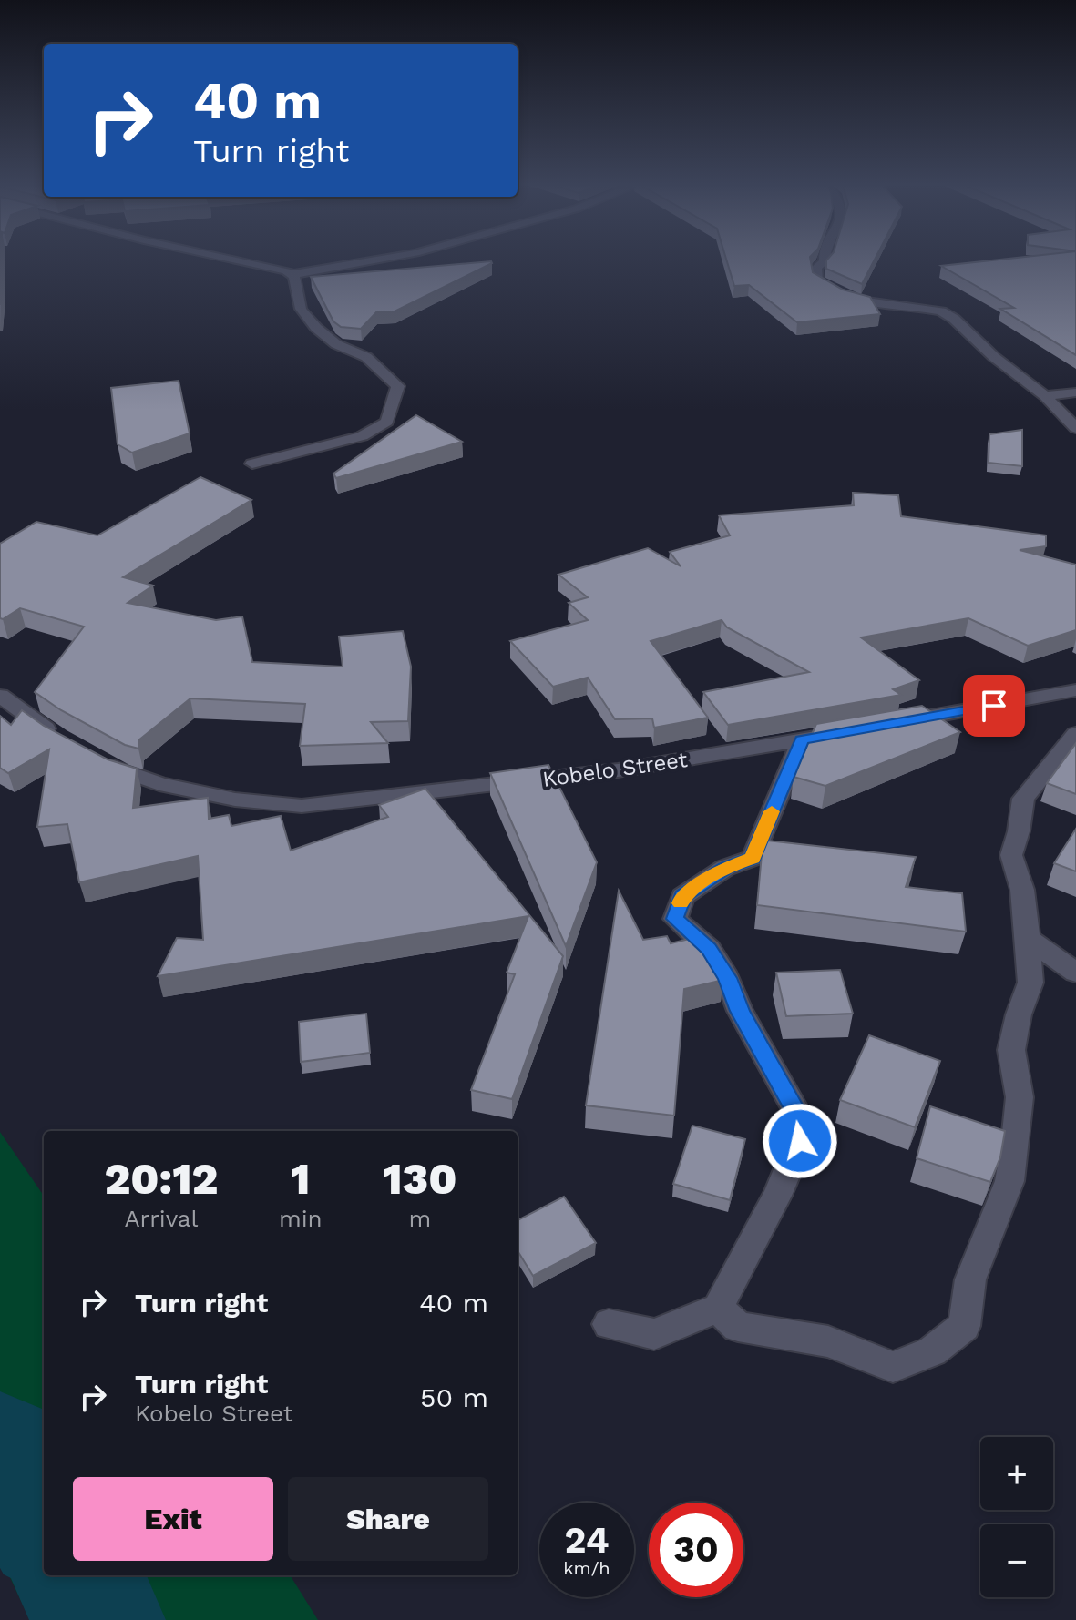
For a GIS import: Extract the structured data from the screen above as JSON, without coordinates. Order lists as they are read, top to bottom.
{
  "streets": {
    "street": ["Kobelo Street"]
  },
  "page": {
    "turn": ["40 m", "Turn right"],
    "eta": [
      "20:12",
      "Arrival",
      "1",
      "min",
      "130",
      "m"
    ],
    "list": [
      {
        "name": "Turn right",
        "value": "40 m"
      },
      {
        "name": "Turn right",
        "note": "Kobelo Street",
        "value": "50 m"
      }
    ],
    "map_buttons": ["+", "−"],
    "buttons": ["Exit", "Share"],
    "speed": "24 km/h",
    "limit": "30"
  }
}
